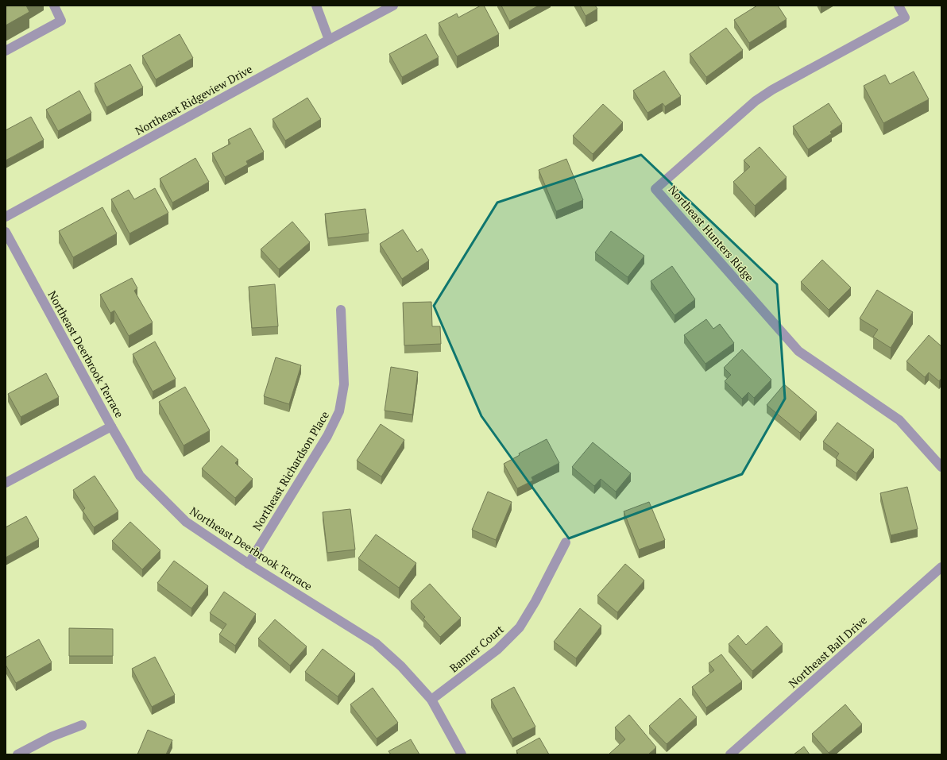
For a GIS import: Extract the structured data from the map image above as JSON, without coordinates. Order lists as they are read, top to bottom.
{
  "streets": {
    "street": [
      "Northeast Ridgeview Drive",
      "Northeast Hunters Ridge",
      "Northeast Deerbrook Terrace",
      "Northeast Richardson Place",
      "Banner Court",
      "Northeast Ball Drive"
    ]
  },
  "crossings": [
    ["Northeast Deerbrook Terrace", "Northeast Richardson Place"],
    ["Northeast Deerbrook Terrace", "Banner Court"]
  ]
}
